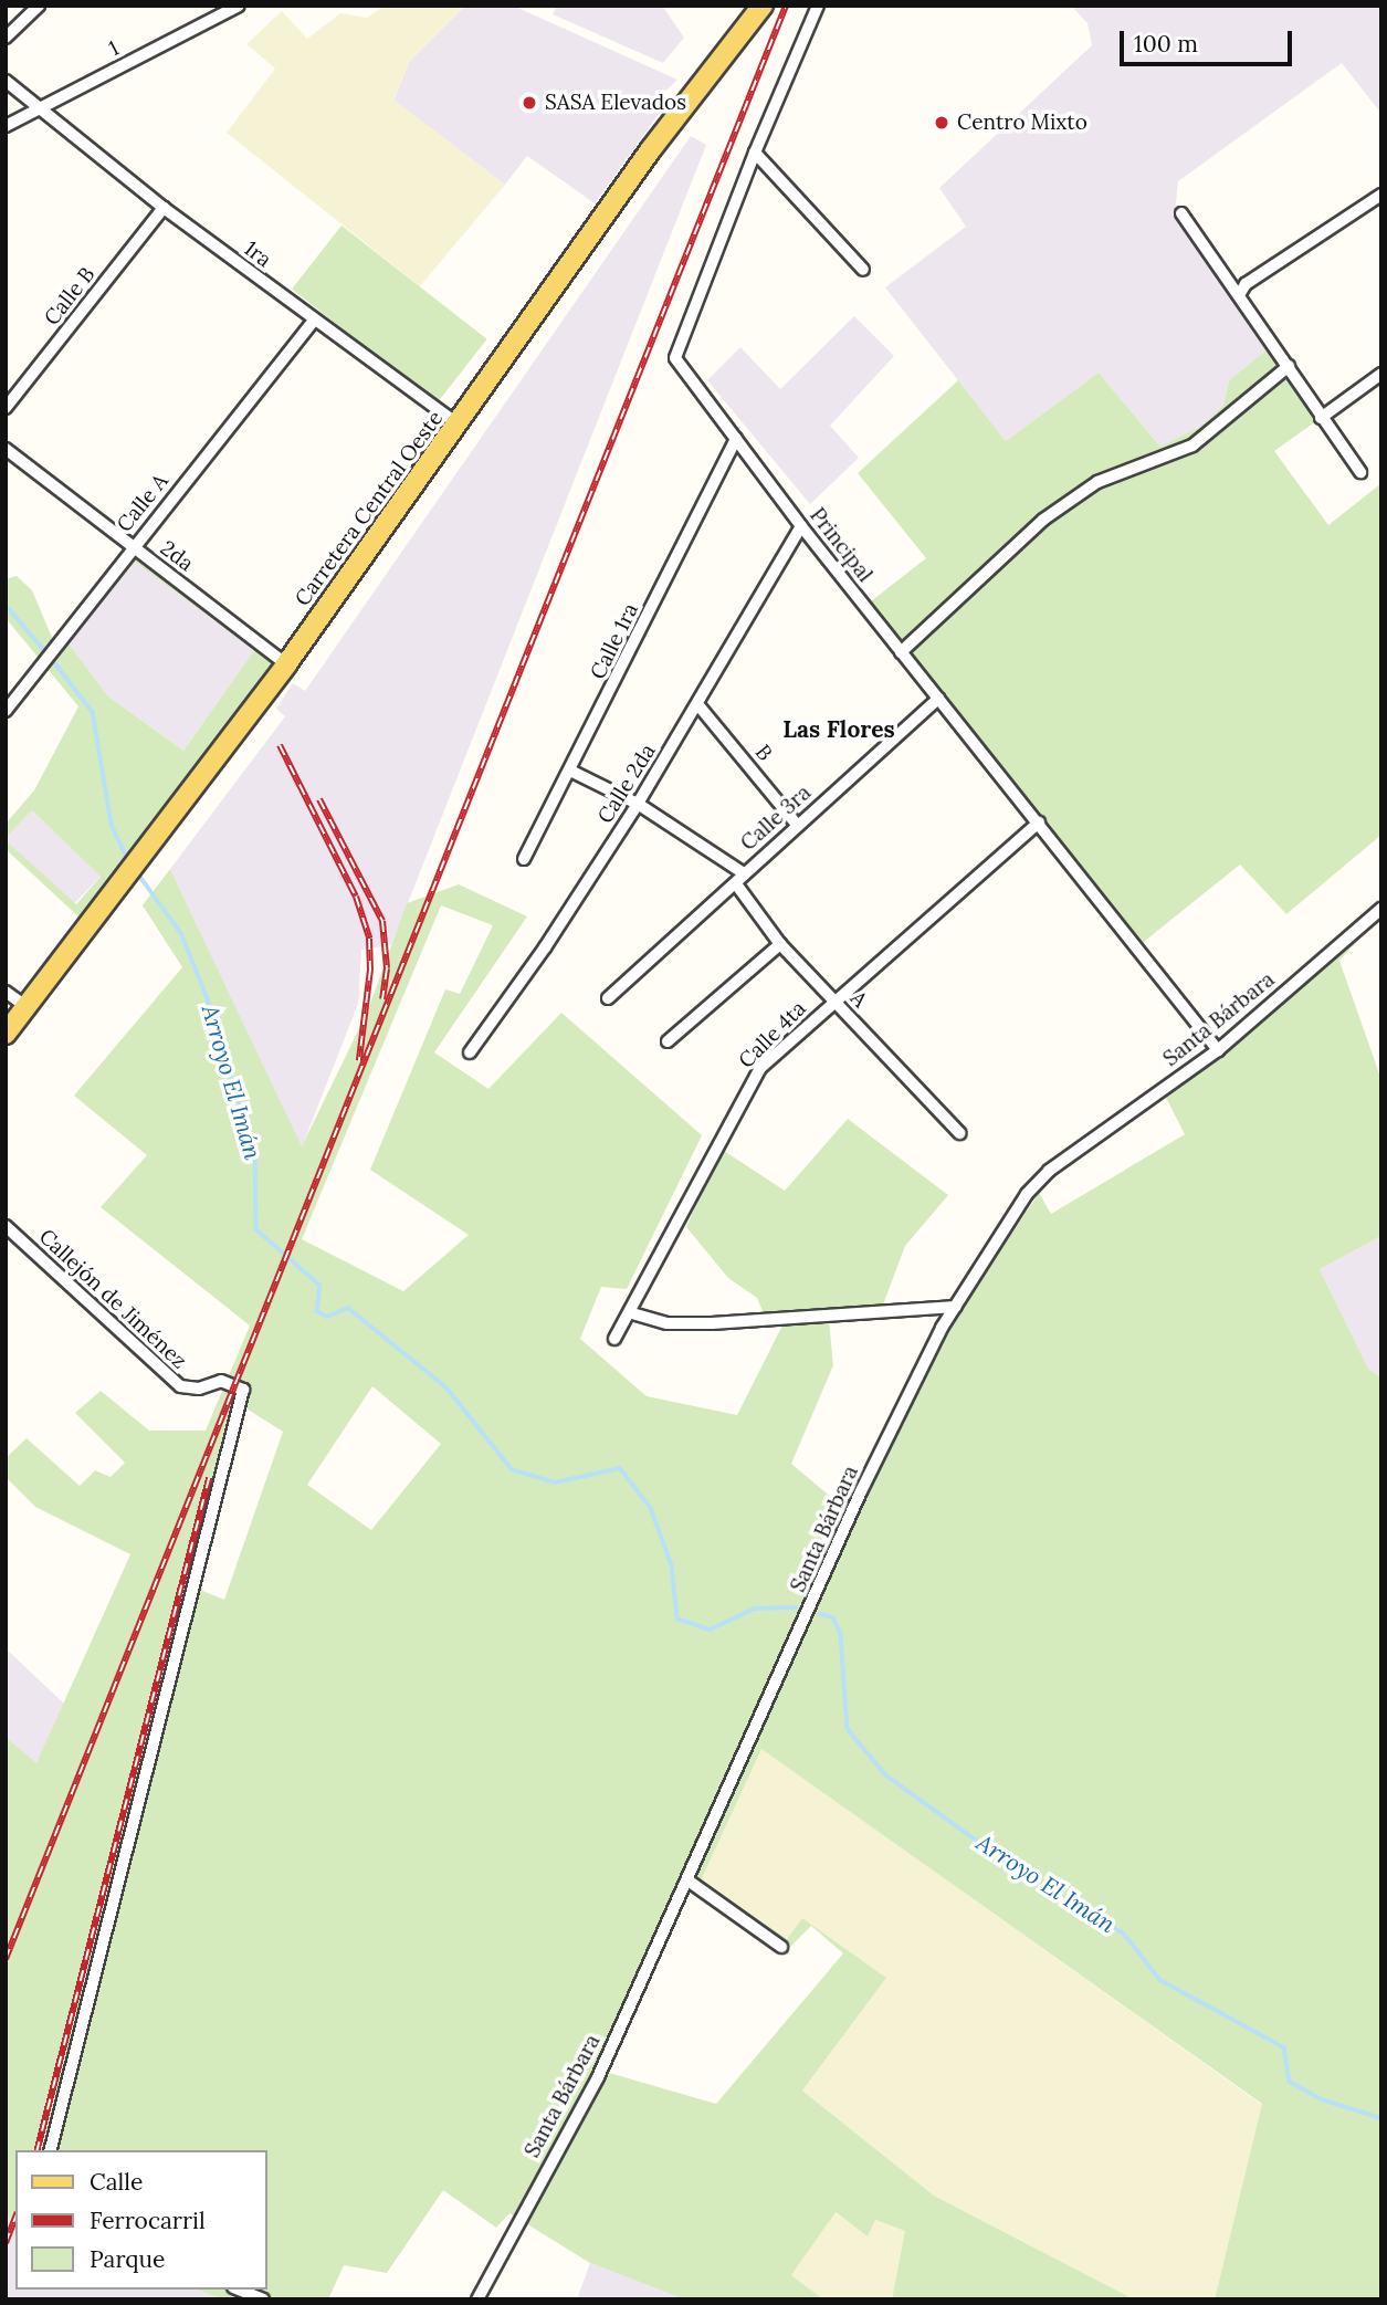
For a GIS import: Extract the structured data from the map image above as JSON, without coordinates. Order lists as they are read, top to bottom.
{
  "streets": {
    "main road": ["Carretera Central Oeste"],
    "street": [
      "1",
      "1ra",
      "Calle B",
      "Calle A",
      "Principal",
      "2da",
      "Calle 1ra",
      "B",
      "Calle 2da",
      "Calle 3ra",
      "A",
      "Santa Bárbara",
      "Calle 4ta",
      "Callejón de Jiménez"
    ]
  },
  "crossings": [
    ["1", "1ra"],
    ["1ra", "Calle B"],
    ["1ra", "Calle A"],
    ["1ra", "Carretera Central Oeste"],
    ["Calle A", "2da"],
    ["Carretera Central Oeste", "2da"],
    ["Principal", "Calle 1ra"],
    ["Principal", "Calle 2da"],
    ["Principal", "Calle 3ra"],
    ["Principal", "Santa Bárbara"],
    ["Principal", "Calle 4ta"],
    ["B", "Calle 2da"],
    ["B", "Calle 3ra"],
    ["Calle 3ra", "A"],
    ["A", "Calle 4ta"]
  ],
  "districts": ["Las Flores"],
  "water": ["Arroyo El Imán"],
  "places": ["SASA Elevados", "Centro Mixto"],
  "legend": ["Calle", "Ferrocarril", "Parque"],
  "scale_bar": "100 m"
}
